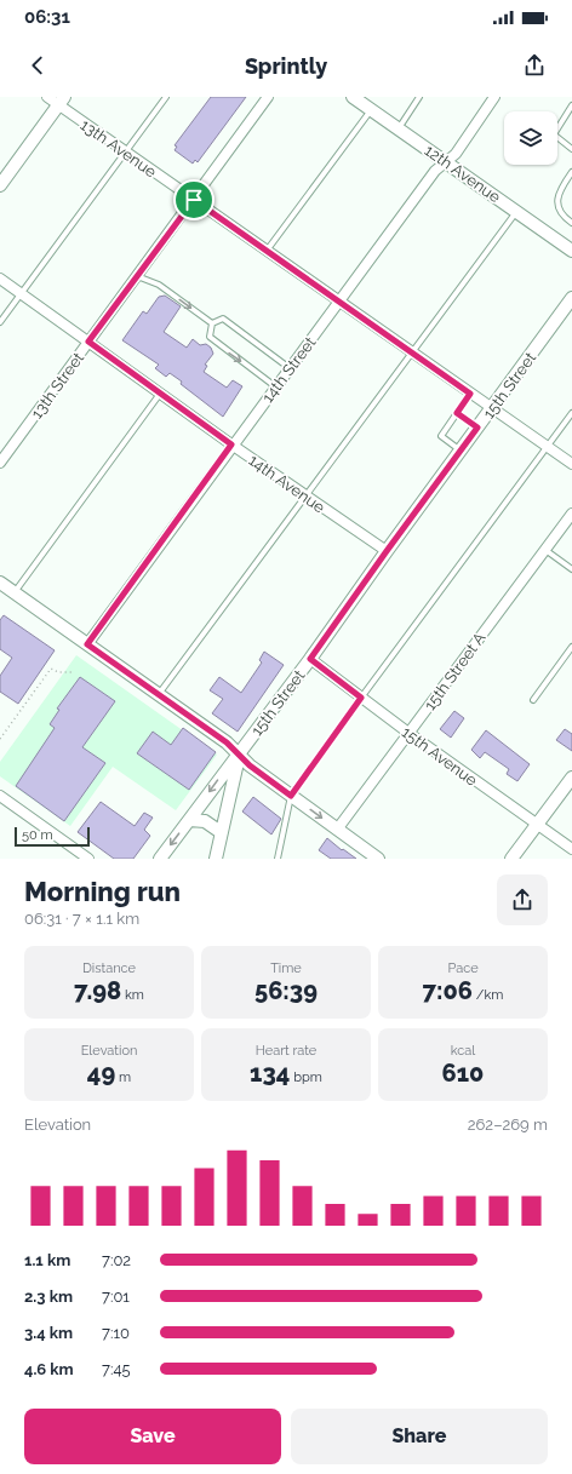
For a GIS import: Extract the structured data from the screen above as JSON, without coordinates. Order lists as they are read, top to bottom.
{
  "streets": {
    "street": [
      "13th Avenue",
      "12th Avenue",
      "14th Street",
      "13th Street",
      "15th Street",
      "14th Avenue",
      "15th Street A",
      "15th Avenue"
    ]
  },
  "crossings": [
    ["13th Avenue", "14th Street"],
    ["13th Avenue", "13th Street"],
    ["13th Avenue", "15th Street"],
    ["12th Avenue", "14th Street"],
    ["14th Street", "14th Avenue"],
    ["13th Street", "14th Avenue"],
    ["15th Street", "14th Avenue"],
    ["15th Street", "15th Avenue"],
    ["15th Street A", "15th Avenue"]
  ],
  "scale_bar": "50 m",
  "page": {
    "status": "06:31",
    "header": "Sprintly",
    "scale": "50 m",
    "heading": ["Morning run", "06:31 · 7 × 1.1 km"],
    "stats": [
      ["Distance", "7.98 km"],
      ["Time", "56:39"],
      ["Pace", "7:06 /km"],
      ["Elevation", "49 m"],
      ["Heart rate", "134 bpm"],
      ["kcal", "610"]
    ],
    "chart": ["Elevation", "262–269 m"],
    "list": [
      {
        "name": "1.1 km",
        "note": "7:02"
      },
      {
        "name": "2.3 km",
        "note": "7:01"
      },
      {
        "name": "3.4 km",
        "note": "7:10"
      },
      {
        "name": "4.6 km",
        "note": "7:45"
      }
    ],
    "buttons": ["Save", "Share"]
  }
}
